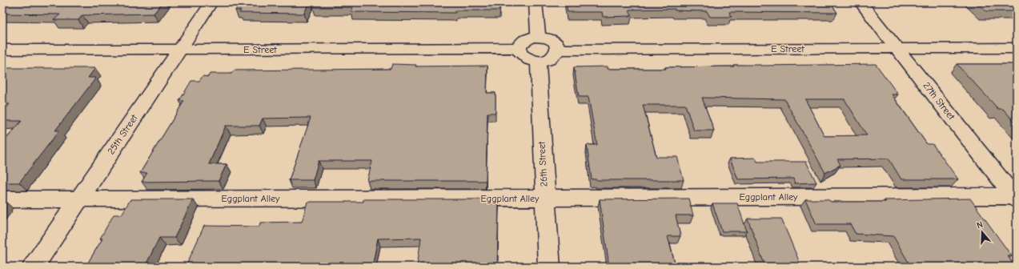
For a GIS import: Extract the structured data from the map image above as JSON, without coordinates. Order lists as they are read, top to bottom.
{
  "streets": {
    "street": [
      "E Street",
      "27th Street",
      "25th Street",
      "26th Street",
      "Eggplant Alley"
    ]
  },
  "crossings": [
    ["E Street", "27th Street"],
    ["E Street", "25th Street"],
    ["E Street", "26th Street"],
    ["27th Street", "Eggplant Alley"],
    ["25th Street", "Eggplant Alley"],
    ["26th Street", "Eggplant Alley"]
  ],
  "north": "top"
}
